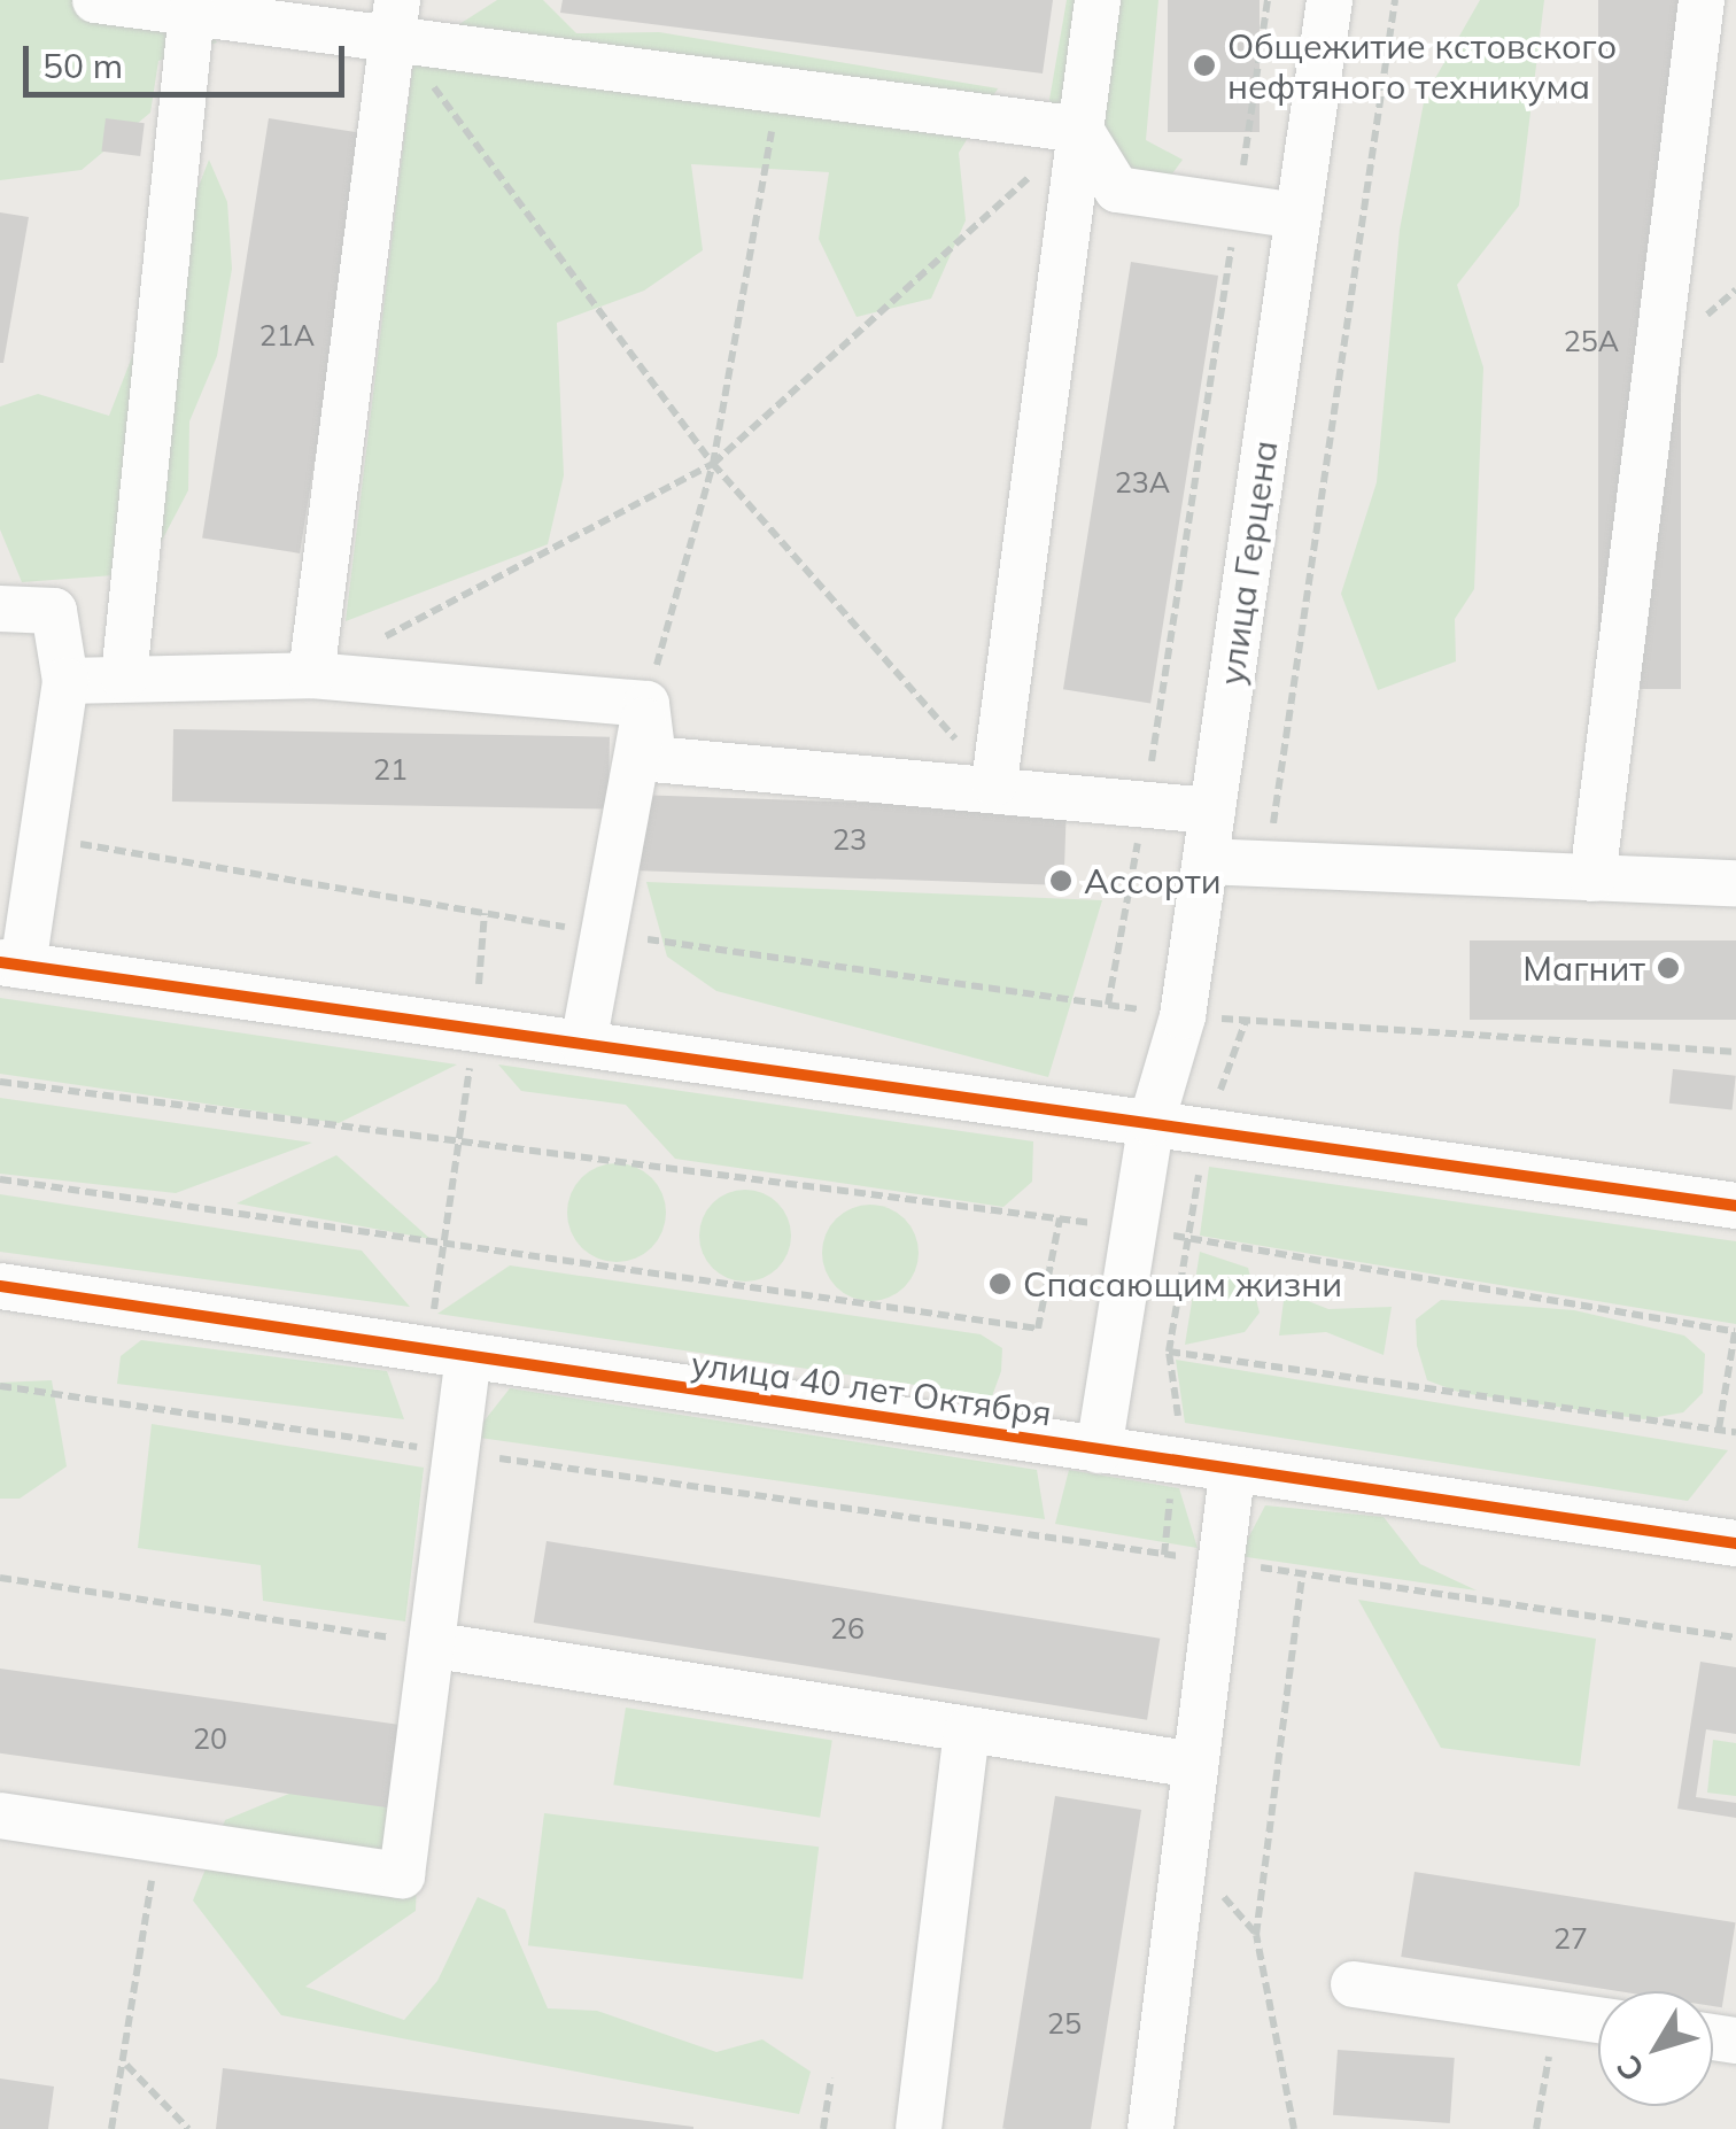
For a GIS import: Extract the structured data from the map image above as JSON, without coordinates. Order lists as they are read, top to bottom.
{
  "streets": {
    "street": ["улица Герцена", "улица 40 лет Октября"]
  },
  "crossings": [
    ["улица Герцена", "улица 40 лет Октября"]
  ],
  "places": [
    "Общежитие кстовского нефтяного техникума",
    "Ассорти",
    "Магнит",
    "Спасающим жизни"
  ],
  "house_numbers": [
    "21А",
    "25А",
    "23А",
    "21",
    "23",
    "26",
    "20",
    "27",
    "25"
  ],
  "scale_bar": "50 m",
  "north": "bottom left"
}
